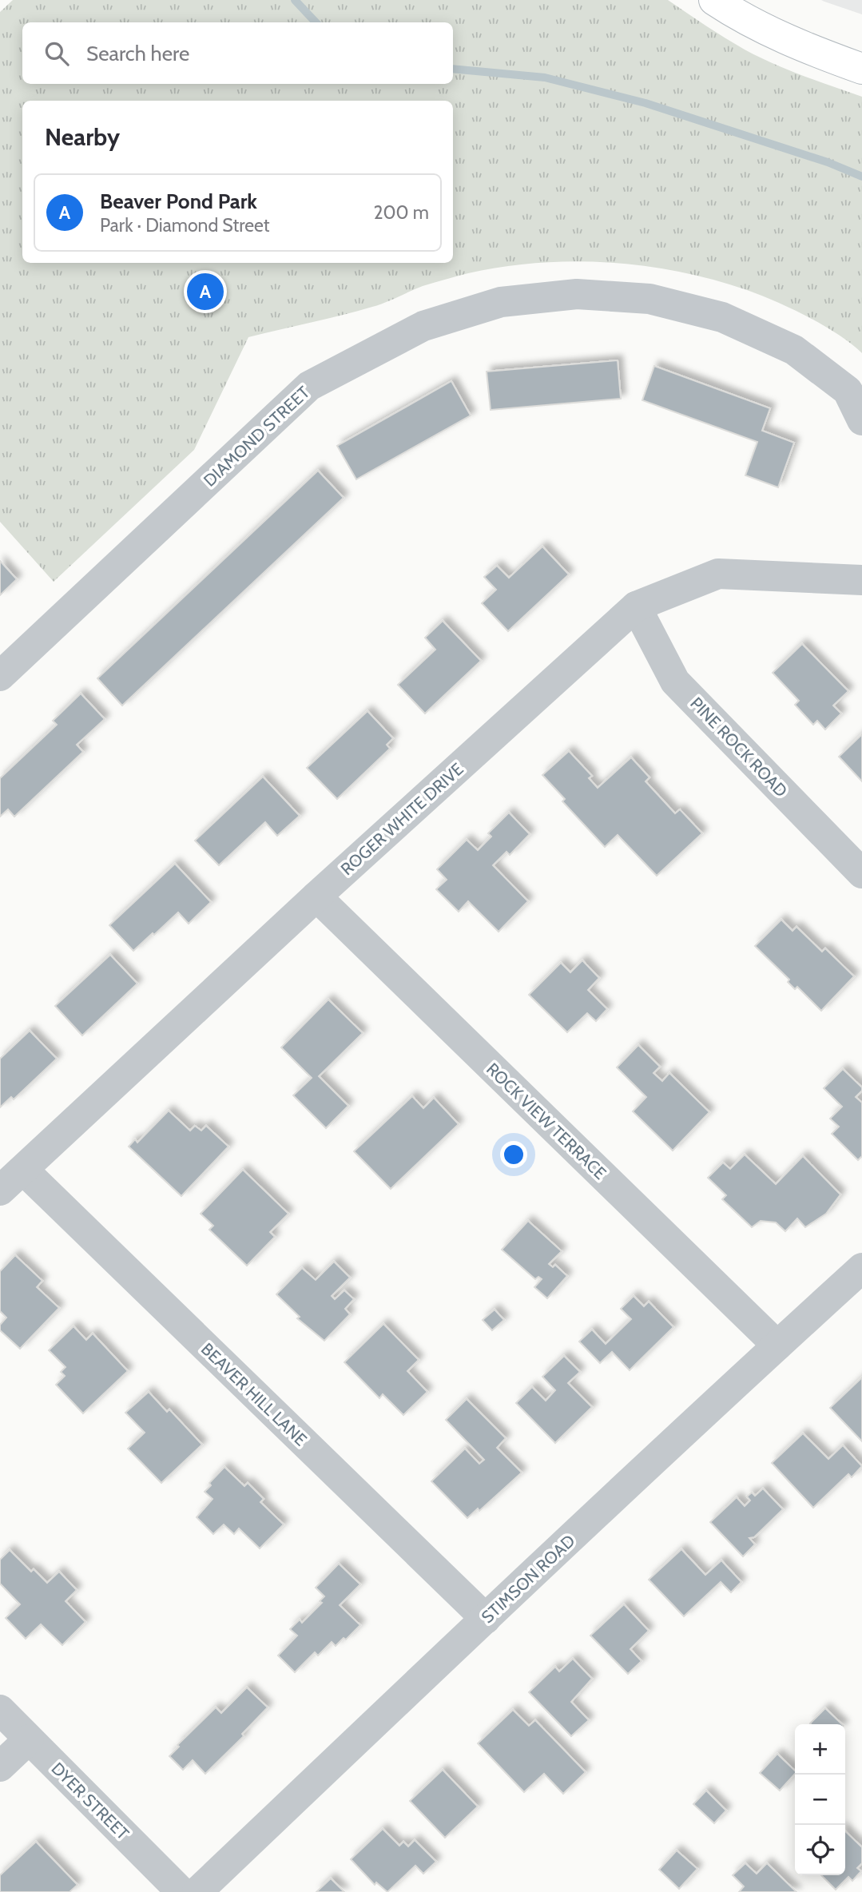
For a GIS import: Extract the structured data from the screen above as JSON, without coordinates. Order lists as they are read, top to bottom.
{
  "streets": {
    "street": [
      "DIAMOND STREET",
      "PINE ROCK ROAD",
      "ROGER WHITE DRIVE",
      "ROCK VIEW TERRACE",
      "BEAVER HILL LANE",
      "STIMSON ROAD",
      "DYER STREET"
    ]
  },
  "crossings": [
    ["PINE ROCK ROAD", "ROGER WHITE DRIVE"],
    ["ROGER WHITE DRIVE", "ROCK VIEW TERRACE"],
    ["ROGER WHITE DRIVE", "BEAVER HILL LANE"],
    ["ROCK VIEW TERRACE", "STIMSON ROAD"],
    ["BEAVER HILL LANE", "STIMSON ROAD"]
  ],
  "page": {
    "search": "Search here",
    "heading": "Nearby",
    "list": [
      {
        "mark": "A",
        "name": "Beaver Pond Park",
        "note": "Park · Diamond Street",
        "value": "200 m"
      }
    ],
    "pins": "A",
    "map_buttons": ["+", "−"]
  }
}
